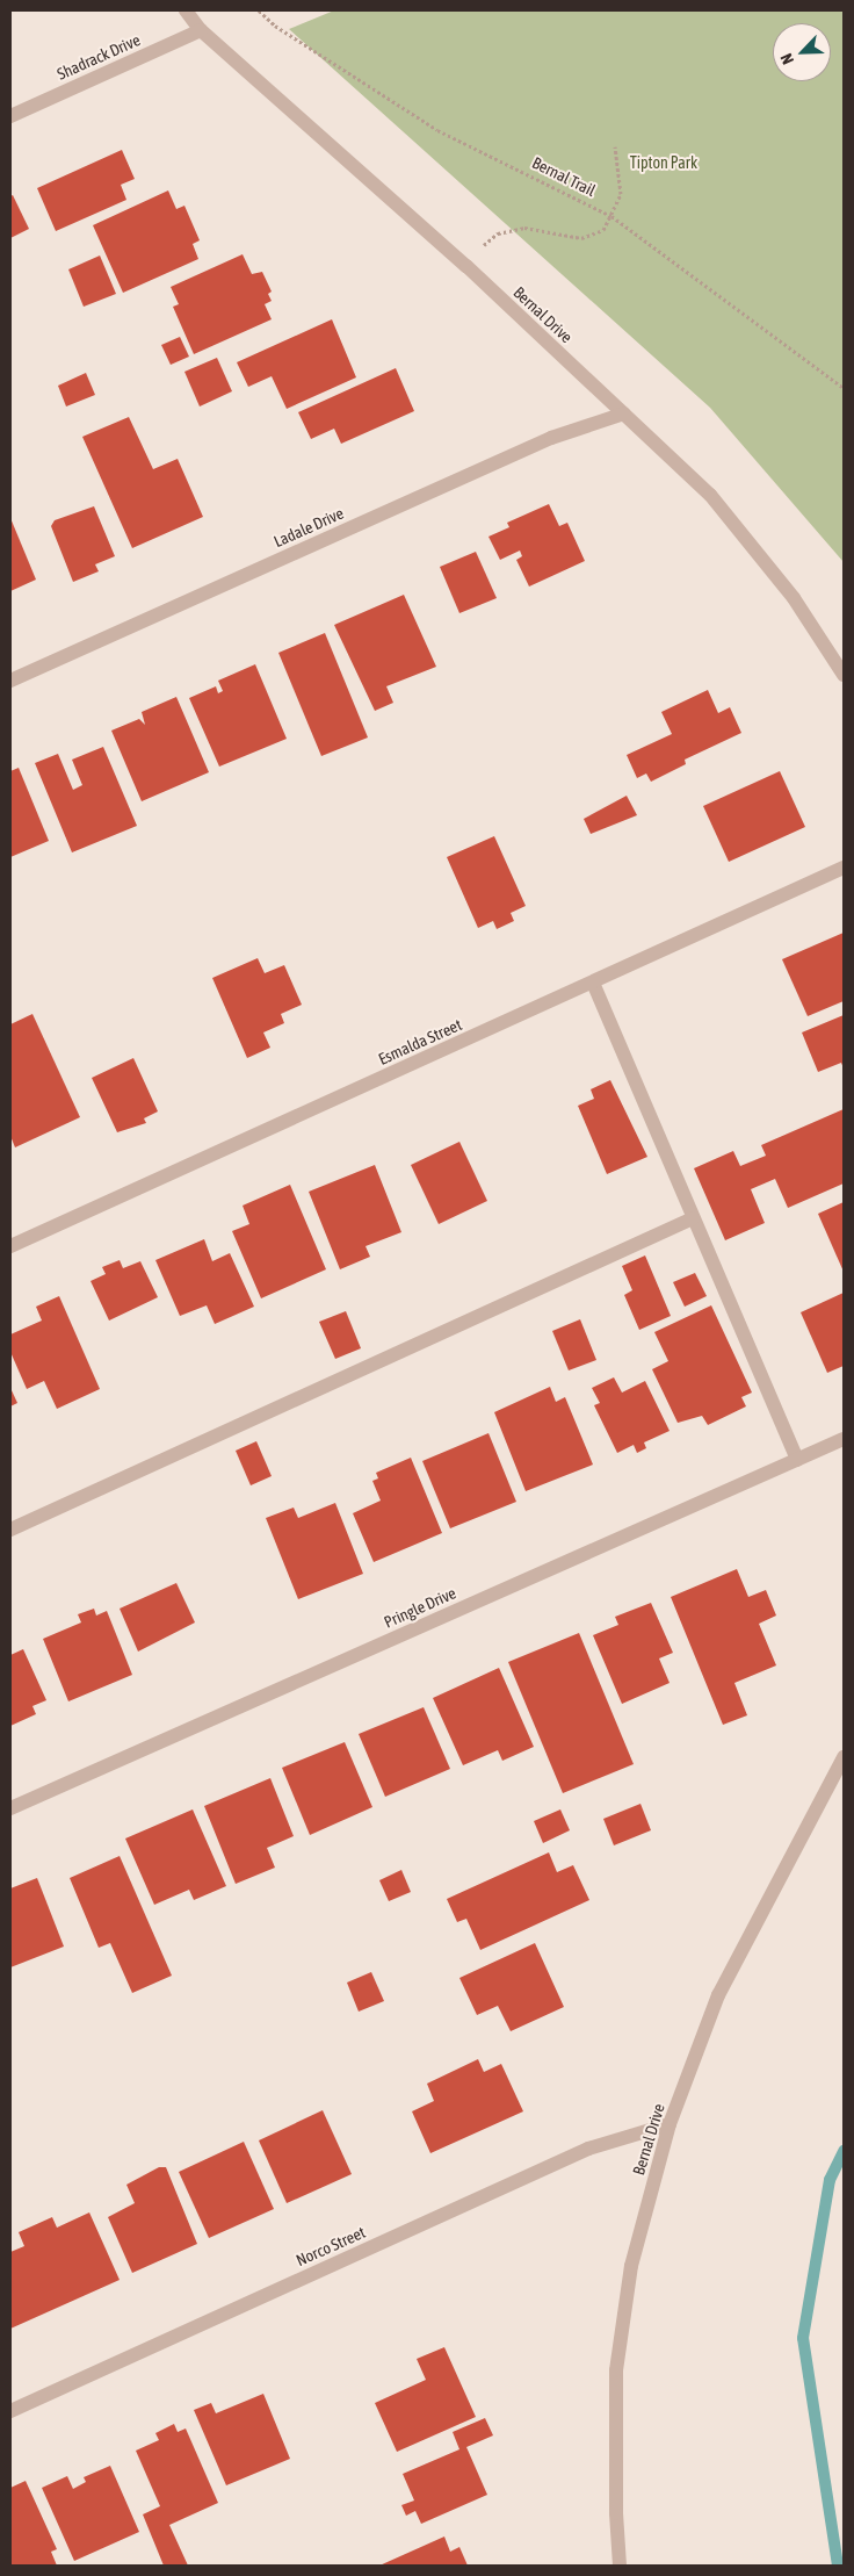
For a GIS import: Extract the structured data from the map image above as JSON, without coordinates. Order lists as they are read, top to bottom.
{
  "streets": {
    "street": [
      "Shadrack Drive",
      "Bernal Drive",
      "Ladale Drive",
      "Esmalda Street",
      "Pringle Drive",
      "Norco Street"
    ],
    "path": ["Bernal Trail"]
  },
  "crossings": [
    ["Shadrack Drive", "Bernal Drive"],
    ["Bernal Drive", "Ladale Drive"],
    ["Bernal Drive", "Norco Street"]
  ],
  "parks": ["Tipton Park"],
  "north": "bottom left"
}
